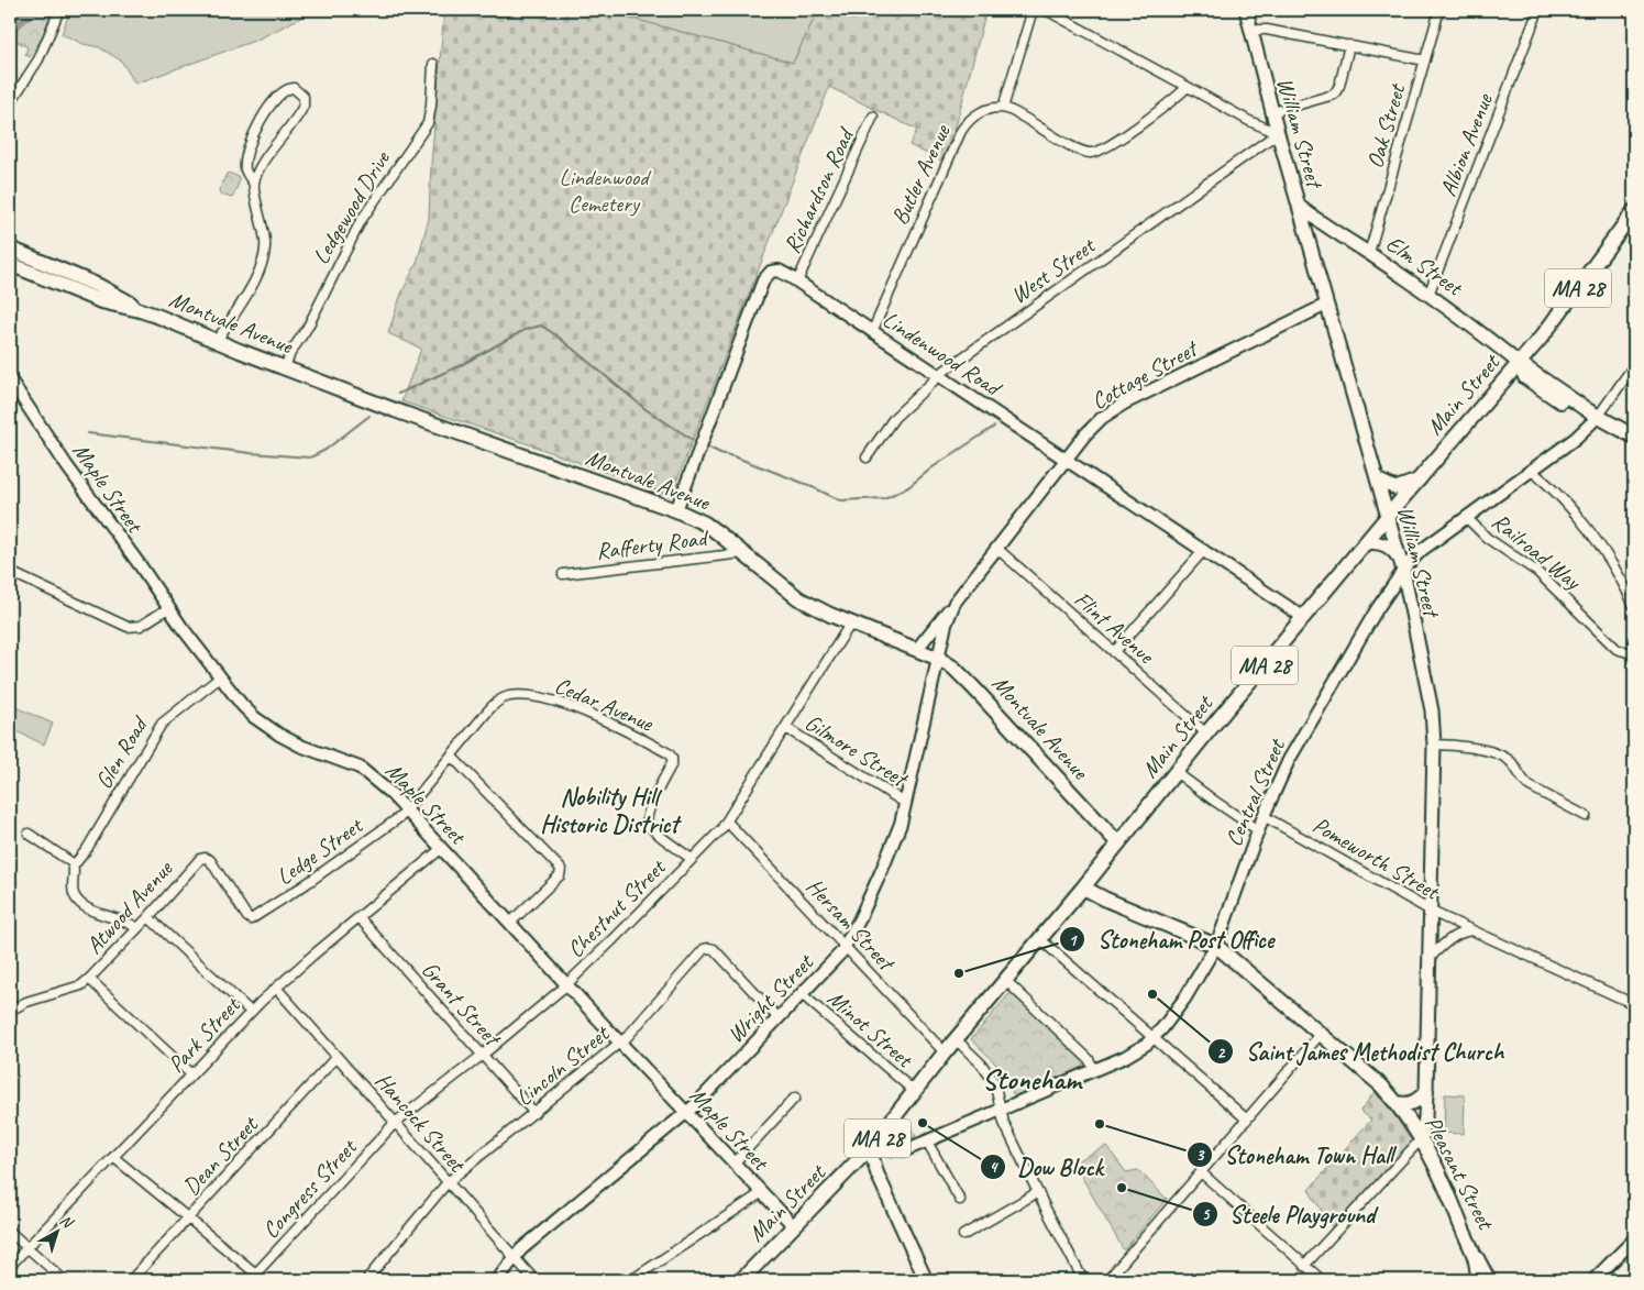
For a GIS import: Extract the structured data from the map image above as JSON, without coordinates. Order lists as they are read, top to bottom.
{
  "streets": {
    "main road": [
      "William Street",
      "Elm Street",
      "MA 28",
      "Montvale Avenue",
      "Main Street",
      "Pleasant Street"
    ],
    "street": [
      "Oak Street",
      "Albion Avenue",
      "Butler Avenue",
      "Richardson Road",
      "Ledgewood Drive",
      "West Street",
      "Lindenwood Road",
      "Cottage Street",
      "Maple Street",
      "Rafferty Road",
      "Railroad Way",
      "Flint Avenue",
      "Cedar Avenue",
      "Gilmore Street",
      "Glen Road",
      "Central Street",
      "Ledge Street",
      "Pomeworth Street",
      "Atwood Avenue",
      "Chestnut Street",
      "Hersam Street",
      "Wright Street",
      "Grant Street",
      "Minot Street",
      "Park Street",
      "Lincoln Street",
      "Hancock Street",
      "Dean Street",
      "Congress Street"
    ]
  },
  "crossings": [
    ["Oak Street", "Elm Street"],
    ["William Street", "Elm Street"],
    ["William Street", "West Street"],
    ["William Street", "Cottage Street"],
    ["William Street", "Main Street"],
    ["William Street", "Central Street"],
    ["William Street", "Pomeworth Street"],
    ["William Street", "Pleasant Street"],
    ["Albion Avenue", "Elm Street"],
    ["Butler Avenue", "Lindenwood Road"],
    ["Richardson Road", "Lindenwood Road"],
    ["Ledgewood Drive", "Montvale Avenue"],
    ["Elm Street", "Main Street"],
    ["Elm Street", "Central Street"],
    ["West Street", "Lindenwood Road"],
    ["Montvale Avenue", "Lindenwood Road"],
    ["Montvale Avenue", "Cottage Street"],
    ["Montvale Avenue", "Main Street"],
    ["Montvale Avenue", "Rafferty Road"],
    ["Montvale Avenue", "Chestnut Street"],
    ["Montvale Avenue", "Wright Street"],
    ["Lindenwood Road", "Cottage Street"],
    ["Lindenwood Road", "Main Street"],
    ["Cottage Street", "Flint Avenue"],
    ["Cottage Street", "Wright Street"],
    ["Main Street", "Maple Street"],
    ["Main Street", "Flint Avenue"],
    ["Main Street", "Central Street"],
    ["Main Street", "Hersam Street"],
    ["Main Street", "Minot Street"],
    ["Main Street", "Pleasant Street"],
    ["Maple Street", "Cedar Avenue"],
    ["Maple Street", "Glen Road"],
    ["Maple Street", "Ledge Street"],
    ["Maple Street", "Chestnut Street"],
    ["Maple Street", "Wright Street"],
    ["Maple Street", "Park Street"],
    ["Maple Street", "Lincoln Street"],
    ["Railroad Way", "Central Street"],
    ["Cedar Avenue", "Ledge Street"],
    ["Cedar Avenue", "Chestnut Street"],
    ["Gilmore Street", "Chestnut Street"],
    ["Gilmore Street", "Wright Street"],
    ["Central Street", "Pomeworth Street"],
    ["Central Street", "Pleasant Street"],
    ["Ledge Street", "Atwood Avenue"],
    ["Atwood Avenue", "Park Street"],
    ["Chestnut Street", "Hersam Street"],
    ["Chestnut Street", "Grant Street"],
    ["Chestnut Street", "Hancock Street"],
    ["Chestnut Street", "Congress Street"],
    ["Hersam Street", "Wright Street"],
    ["Wright Street", "Minot Street"],
    ["Wright Street", "Lincoln Street"],
    ["Wright Street", "Hancock Street"],
    ["Grant Street", "Park Street"],
    ["Grant Street", "Lincoln Street"],
    ["Park Street", "Hancock Street"],
    ["Lincoln Street", "Hancock Street"],
    ["Hancock Street", "Dean Street"],
    ["Hancock Street", "Congress Street"]
  ],
  "districts": ["Nobility Hill Historic District", "Stoneham"],
  "parks": ["Lindenwood Cemetery"],
  "places": [
    "Stoneham Post Office",
    "Saint James Methodist Church",
    "Dow Block",
    "Stoneham Town Hall",
    "Steele Playground"
  ],
  "north": "top right"
}
